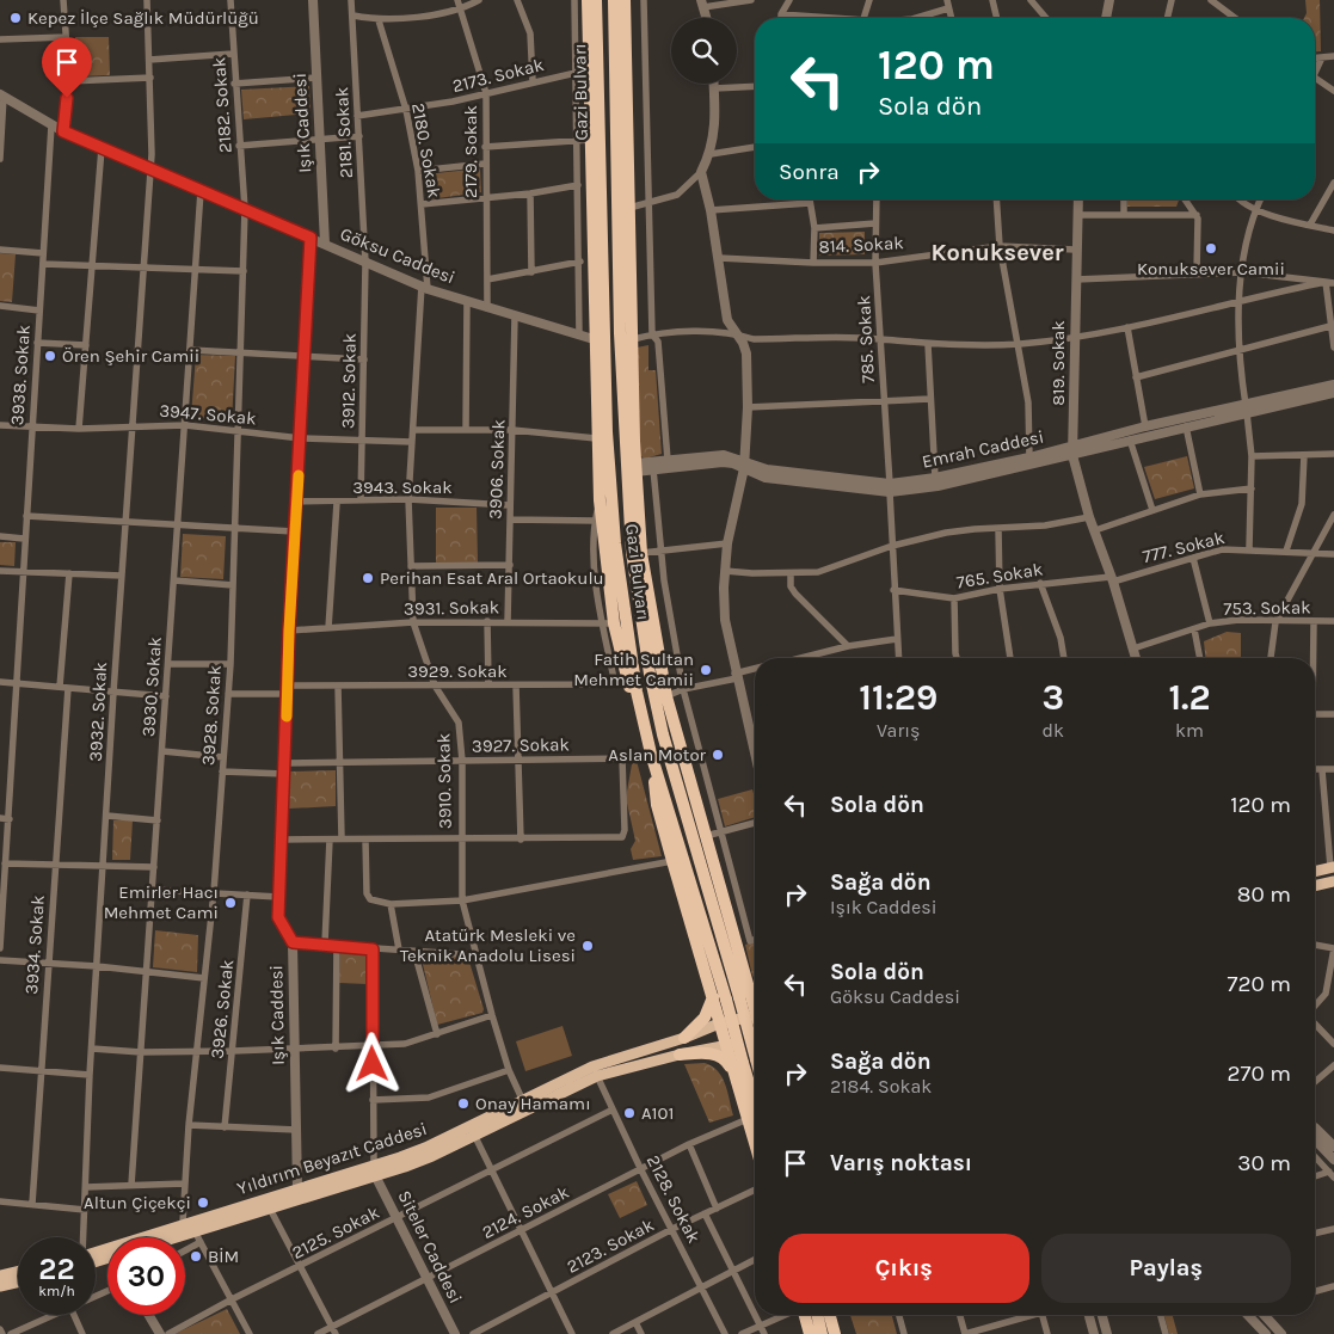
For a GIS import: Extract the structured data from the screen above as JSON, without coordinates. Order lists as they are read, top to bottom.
{
  "streets": {
    "highway": ["Gazi Bulvarı"],
    "main road": ["Yıldırım Beyazıt Caddesi"],
    "street": [
      "2173. Sokak",
      "2182. Sokak",
      "Işık Caddesi",
      "2181. Sokak",
      "2180. Sokak",
      "2179. Sokak",
      "814. Sokak",
      "Göksu Caddesi",
      "785. Sokak",
      "819. Sokak",
      "3938. Sokak",
      "3912. Sokak",
      "3947. Sokak",
      "Emrah Caddesi",
      "3906. Sokak",
      "3943. Sokak",
      "777. Sokak",
      "765. Sokak",
      "3931. Sokak",
      "753. Sokak",
      "3929. Sokak",
      "3930. Sokak",
      "3932. Sokak",
      "3928. Sokak",
      "3927. Sokak",
      "3910. Sokak",
      "3934. Sokak",
      "3926. Sokak",
      "2128. Sokak",
      "2124. Sokak",
      "2125. Sokak",
      "2123. Sokak",
      "Siteler Caddesi"
    ]
  },
  "crossings": [
    ["2173. Sokak", "2181. Sokak"],
    ["2173. Sokak", "2180. Sokak"],
    ["2173. Sokak", "2179. Sokak"],
    ["Gazi Bulvarı", "3927. Sokak"],
    ["2182. Sokak", "Göksu Caddesi"],
    ["2182. Sokak", "3928. Sokak"],
    ["Işık Caddesi", "Göksu Caddesi"],
    ["Işık Caddesi", "3947. Sokak"],
    ["Işık Caddesi", "3943. Sokak"],
    ["Işık Caddesi", "3931. Sokak"],
    ["Işık Caddesi", "3929. Sokak"],
    ["Işık Caddesi", "3927. Sokak"],
    ["Işık Caddesi", "Yıldırım Beyazıt Caddesi"],
    ["2181. Sokak", "Göksu Caddesi"],
    ["2181. Sokak", "3912. Sokak"],
    ["2180. Sokak", "Göksu Caddesi"],
    ["2180. Sokak", "3910. Sokak"],
    ["2179. Sokak", "Göksu Caddesi"],
    ["814. Sokak", "785. Sokak"],
    ["814. Sokak", "819. Sokak"],
    ["Göksu Caddesi", "3938. Sokak"],
    ["Göksu Caddesi", "3912. Sokak"],
    ["Göksu Caddesi", "3906. Sokak"],
    ["Göksu Caddesi", "3930. Sokak"],
    ["Göksu Caddesi", "3932. Sokak"],
    ["Göksu Caddesi", "3928. Sokak"],
    ["Göksu Caddesi", "3910. Sokak"],
    ["785. Sokak", "Emrah Caddesi"],
    ["785. Sokak", "765. Sokak"],
    ["819. Sokak", "Emrah Caddesi"],
    ["819. Sokak", "777. Sokak"],
    ["819. Sokak", "765. Sokak"],
    ["819. Sokak", "753. Sokak"],
    ["3938. Sokak", "3947. Sokak"],
    ["3912. Sokak", "3947. Sokak"],
    ["3912. Sokak", "3943. Sokak"],
    ["3947. Sokak", "3930. Sokak"],
    ["3947. Sokak", "3932. Sokak"],
    ["3947. Sokak", "3928. Sokak"],
    ["3947. Sokak", "3910. Sokak"],
    ["3906. Sokak", "3943. Sokak"],
    ["3906. Sokak", "3931. Sokak"],
    ["3943. Sokak", "3910. Sokak"],
    ["777. Sokak", "765. Sokak"],
    ["3931. Sokak", "3910. Sokak"],
    ["3929. Sokak", "3928. Sokak"],
    ["3929. Sokak", "3910. Sokak"],
    ["3928. Sokak", "Yıldırım Beyazıt Caddesi"],
    ["3927. Sokak", "3910. Sokak"],
    ["3910. Sokak", "Yıldırım Beyazıt Caddesi"],
    ["Yıldırım Beyazıt Caddesi", "2128. Sokak"],
    ["Yıldırım Beyazıt Caddesi", "Siteler Caddesi"],
    ["2128. Sokak", "2124. Sokak"],
    ["2128. Sokak", "2125. Sokak"],
    ["2128. Sokak", "2123. Sokak"],
    ["2124. Sokak", "Siteler Caddesi"],
    ["2125. Sokak", "Siteler Caddesi"]
  ],
  "districts": ["Konuksever"],
  "places": [
    "Kepez İlçe Sağlık Müdürlüğü",
    "Konuksever Camii",
    "Ören Şehir Camii",
    "Perihan Esat Aral Ortaokulu",
    "Fatih Sultan Mehmet Camii",
    "Aslan Motor",
    "Emirler Hacı Mehmet Cami",
    "Atatürk Mesleki ve Teknik Anadolu Lisesi",
    "Onay Hamamı",
    "A101",
    "Altun Çiçekçi",
    "BİM"
  ],
  "page": {
    "turn": ["120 m", "Sola dön"],
    "then": "Sonra",
    "eta": [
      "11:29",
      "Varış",
      "3",
      "dk",
      "1.2",
      "km"
    ],
    "list": [
      {
        "name": "Sola dön",
        "value": "120 m"
      },
      {
        "name": "Sağa dön",
        "note": "Işık Caddesi",
        "value": "80 m"
      },
      {
        "name": "Sola dön",
        "note": "Göksu Caddesi",
        "value": "720 m"
      },
      {
        "name": "Sağa dön",
        "note": "2184. Sokak",
        "value": "270 m"
      },
      {
        "name": "Varış noktası",
        "value": "30 m"
      }
    ],
    "buttons": ["Çıkış", "Paylaş"],
    "speed": "22 km/h",
    "limit": "30"
  }
}
